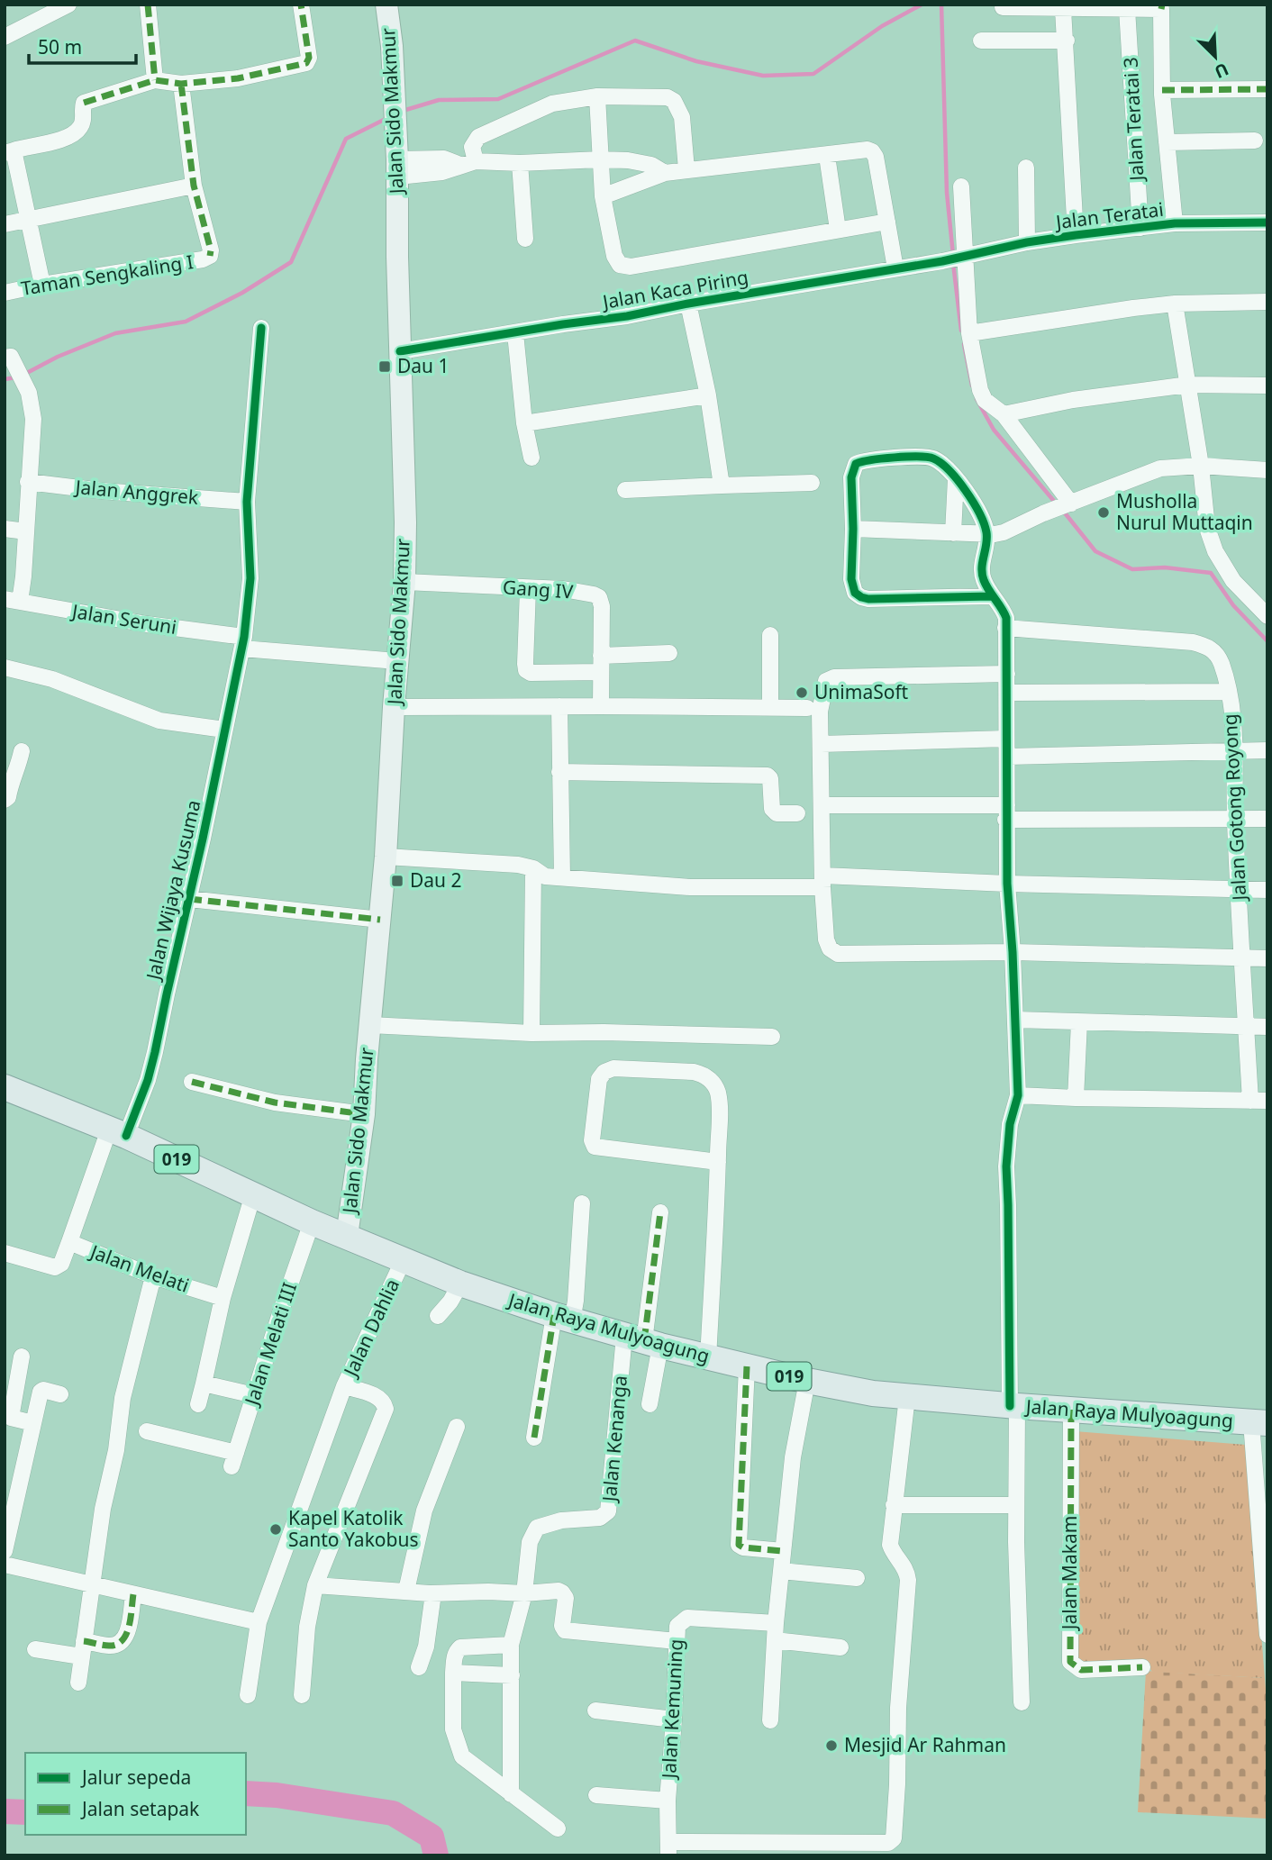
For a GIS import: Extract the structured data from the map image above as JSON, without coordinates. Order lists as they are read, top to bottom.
{
  "streets": {
    "main road": ["Jalan Sido Makmur", "019", "Jalan Raya Mulyoagung"],
    "street": [
      "Jalan Teratai 3",
      "Jalan Teratai",
      "Taman Sengkaling I",
      "Jalan Kaca Piring",
      "Jalan Anggrek",
      "Gang IV",
      "Jalan Seruni",
      "Jalan Gotong Royong",
      "Jalan Wijaya Kusuma",
      "Jalan Melati",
      "Jalan Dahlia",
      "Jalan Melati III",
      "Jalan Kenanga",
      "Jalan Makam",
      "Jalan Kemuning"
    ]
  },
  "crossings": [
    ["Jalan Sido Makmur", "Jalan Kaca Piring"],
    ["Jalan Sido Makmur", "Gang IV"],
    ["Jalan Sido Makmur", "Jalan Seruni"],
    ["Jalan Sido Makmur", "Jalan Raya Mulyoagung"],
    ["Jalan Teratai 3", "Jalan Teratai"],
    ["Jalan Teratai", "Jalan Kaca Piring"],
    ["Jalan Anggrek", "Jalan Wijaya Kusuma"],
    ["Jalan Seruni", "Jalan Wijaya Kusuma"],
    ["Jalan Wijaya Kusuma", "Jalan Melati"],
    ["Jalan Wijaya Kusuma", "Jalan Raya Mulyoagung"],
    ["Jalan Melati", "Jalan Raya Mulyoagung"],
    ["Jalan Dahlia", "Jalan Raya Mulyoagung"],
    ["Jalan Raya Mulyoagung", "Jalan Melati III"],
    ["Jalan Raya Mulyoagung", "Jalan Kenanga"],
    ["Jalan Raya Mulyoagung", "Jalan Makam"]
  ],
  "places": {
    "transit": ["Dau 1", "Dau 2"],
    "other": [
      "Musholla Nurul Muttaqin",
      "UnimaSoft",
      "Kapel Katolik Santo Yakobus",
      "Mesjid Ar Rahman"
    ]
  },
  "legend": ["Jalur sepeda", "Jalan setapak"],
  "scale_bar": "50 m",
  "north": "bottom right"
}
